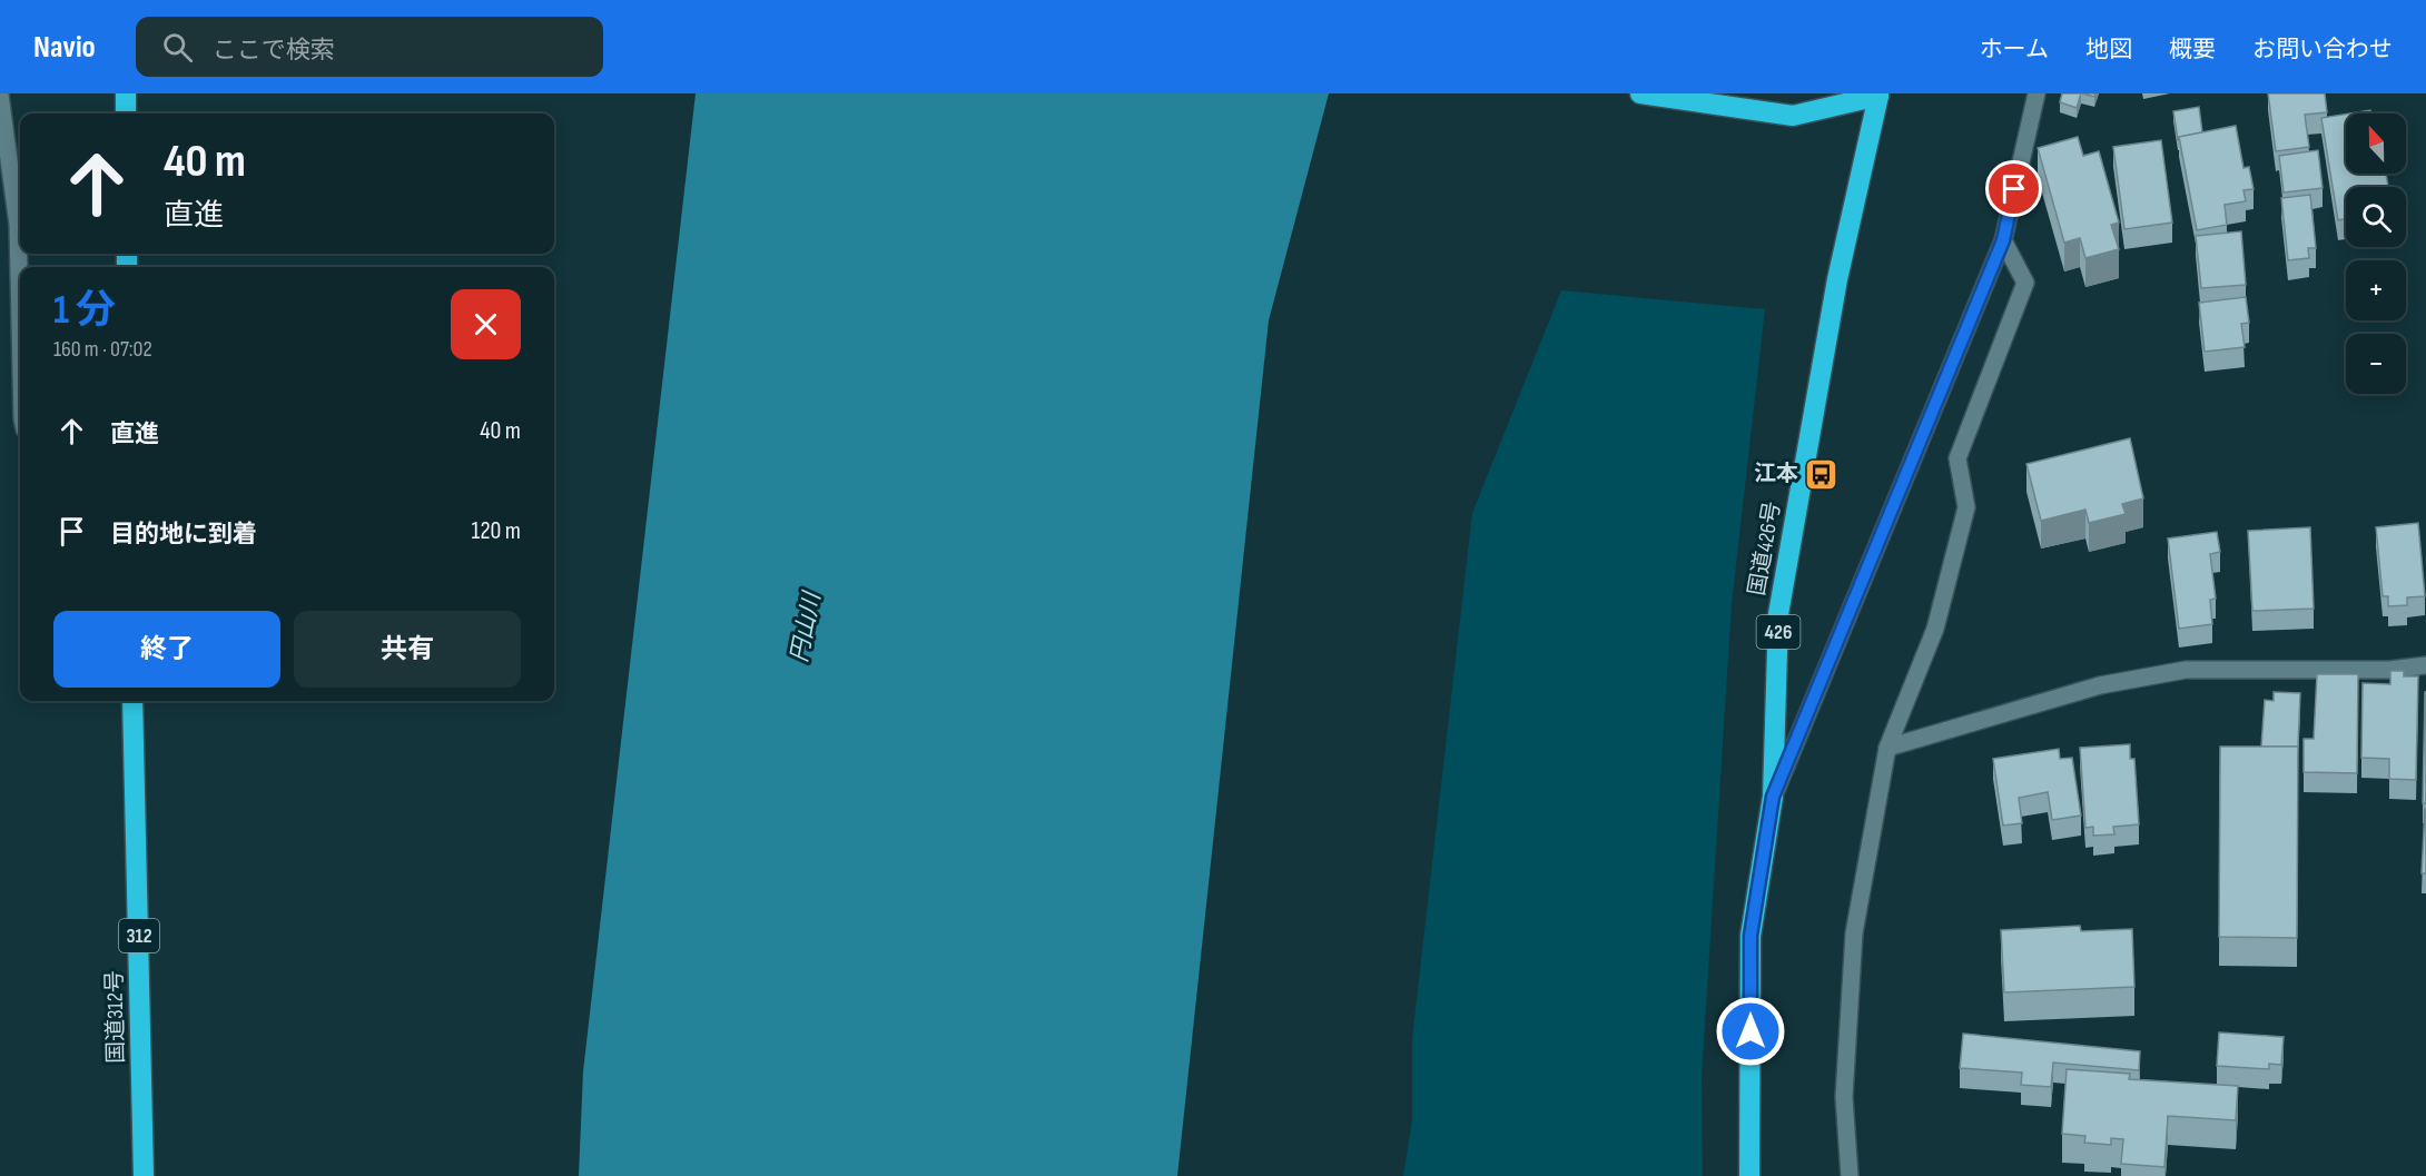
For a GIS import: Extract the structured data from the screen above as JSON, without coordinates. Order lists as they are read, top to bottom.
{
  "streets": {
    "highway": [
      "国道426号",
      "426",
      "312",
      "国道312号"
    ]
  },
  "water": ["円山川"],
  "places": {
    "bus stop": ["江本"]
  },
  "north": "top",
  "page": {
    "header": "Navio",
    "search": "ここで検索",
    "nav": [
      "ホーム",
      "地図",
      "概要",
      "お問い合わせ"
    ],
    "map_buttons": ["+", "−"],
    "turn": ["40 m", "直進"],
    "heading": ["1 分", "160 m · 07:02"],
    "list": [
      {
        "name": "直進",
        "value": "40 m"
      },
      {
        "name": "目的地に到着",
        "value": "120 m"
      }
    ],
    "buttons": ["終了", "共有"]
  }
}
